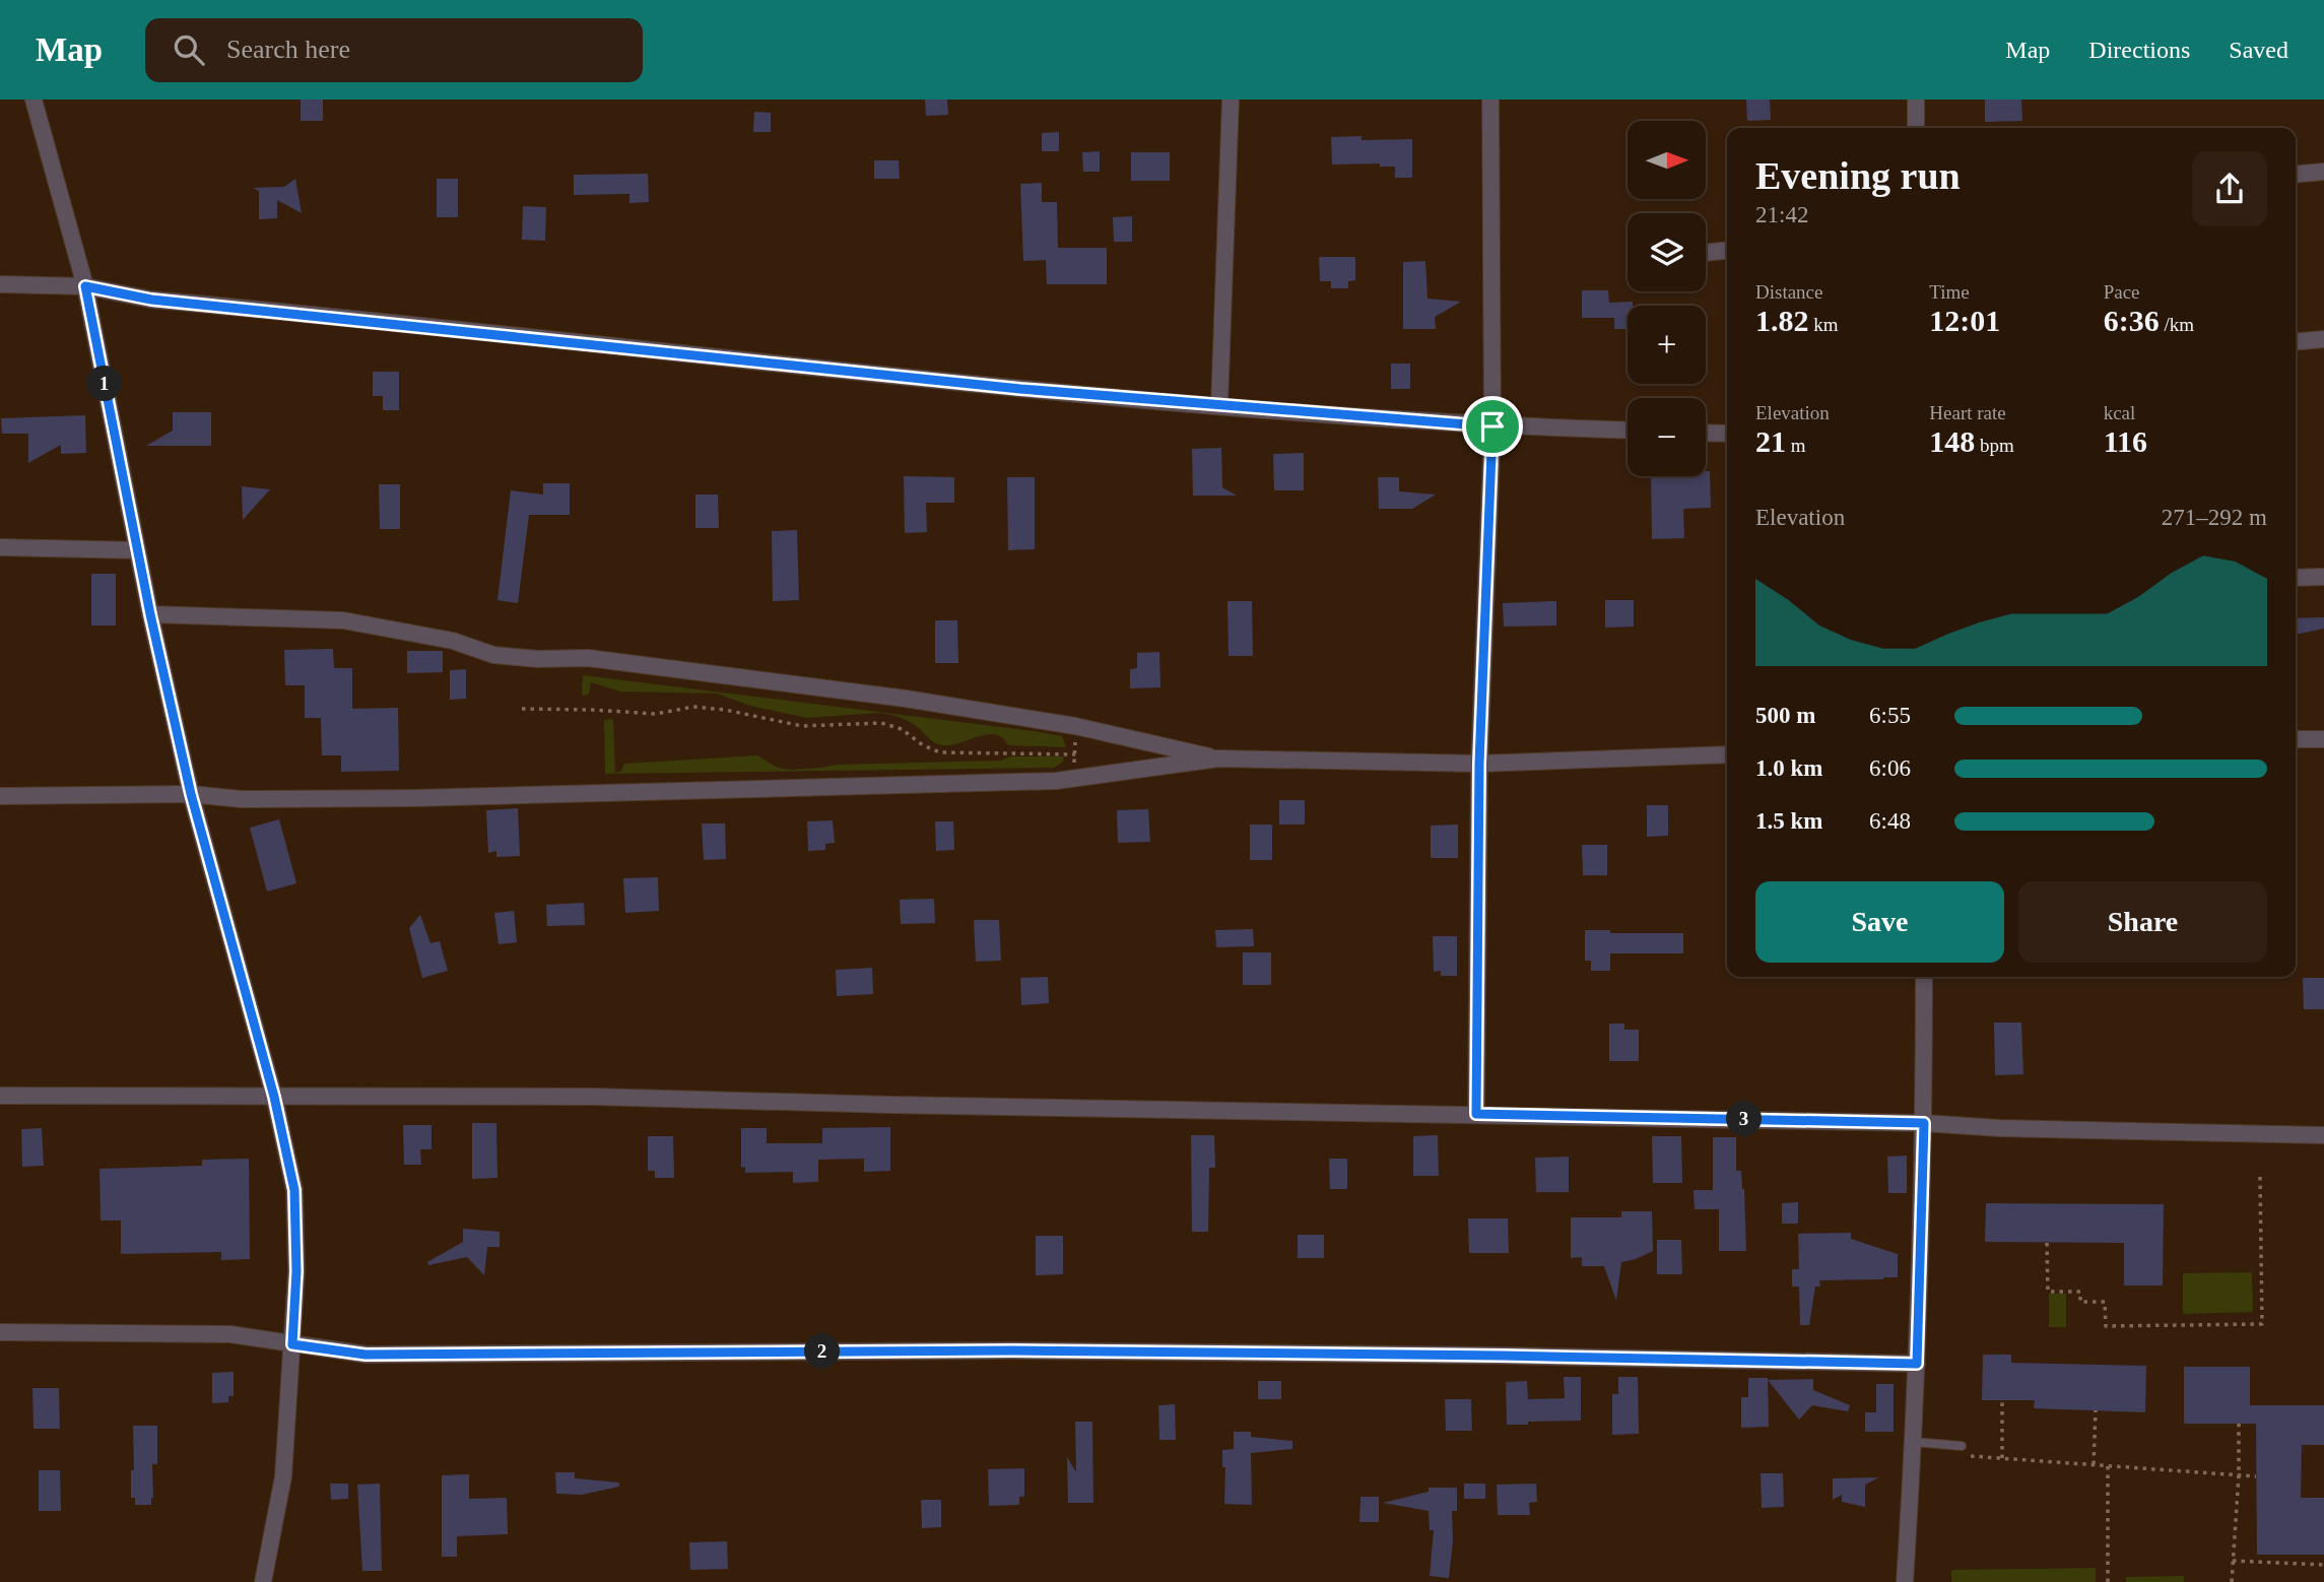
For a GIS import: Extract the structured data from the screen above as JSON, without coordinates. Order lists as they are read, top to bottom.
{
  "north": "right",
  "page": {
    "header": "Map",
    "search": "Search here",
    "nav": ["Map", "Directions", "Saved"],
    "map_buttons": ["+", "−"],
    "heading": ["Evening run", "21:42"],
    "stats": [
      ["Distance", "1.82 km"],
      ["Time", "12:01"],
      ["Pace", "6:36 /km"],
      ["Elevation", "21 m"],
      ["Heart rate", "148 bpm"],
      ["kcal", "116"]
    ],
    "pins": ["1", "3", "2"],
    "chart": ["Elevation", "271–292 m"],
    "list": [
      {
        "name": "500 m",
        "note": "6:55"
      },
      {
        "name": "1.0 km",
        "note": "6:06"
      },
      {
        "name": "1.5 km",
        "note": "6:48"
      }
    ],
    "buttons": ["Save", "Share"]
  }
}
